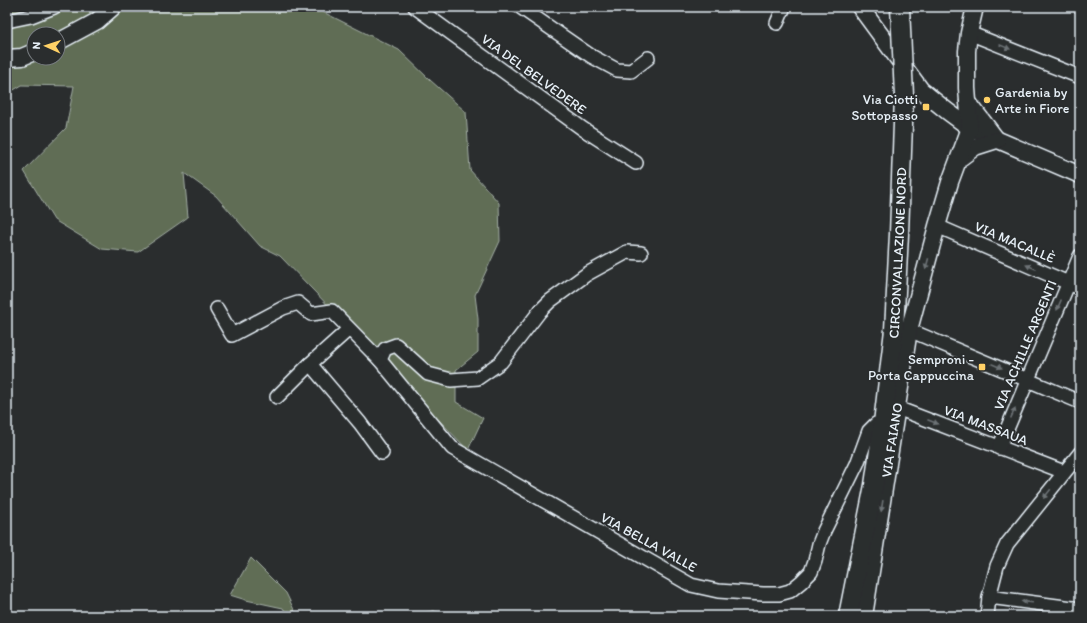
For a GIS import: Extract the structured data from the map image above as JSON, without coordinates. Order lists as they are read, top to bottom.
{
  "streets": {
    "main road": ["CIRCONVALLAZIONE NORD"],
    "street": [
      "VIA DEL BELVEDERE",
      "VIA MACALLÈ",
      "VIA ACHILLE ARGENTI",
      "VIA MASSAUA",
      "VIA FAIANO",
      "VIA BELLA VALLE"
    ]
  },
  "crossings": [
    ["VIA MACALLÈ", "VIA ACHILLE ARGENTI"],
    ["VIA MACALLÈ", "VIA FAIANO"],
    ["CIRCONVALLAZIONE NORD", "VIA BELLA VALLE"],
    ["VIA ACHILLE ARGENTI", "VIA MASSAUA"],
    ["VIA MASSAUA", "VIA FAIANO"]
  ],
  "places": {
    "other": ["Gardenia by Arte in Fiore"],
    "transit": ["Via Ciotti Sottopasso", "Semproni - Porta Cappuccina"]
  },
  "north": "left"
}
